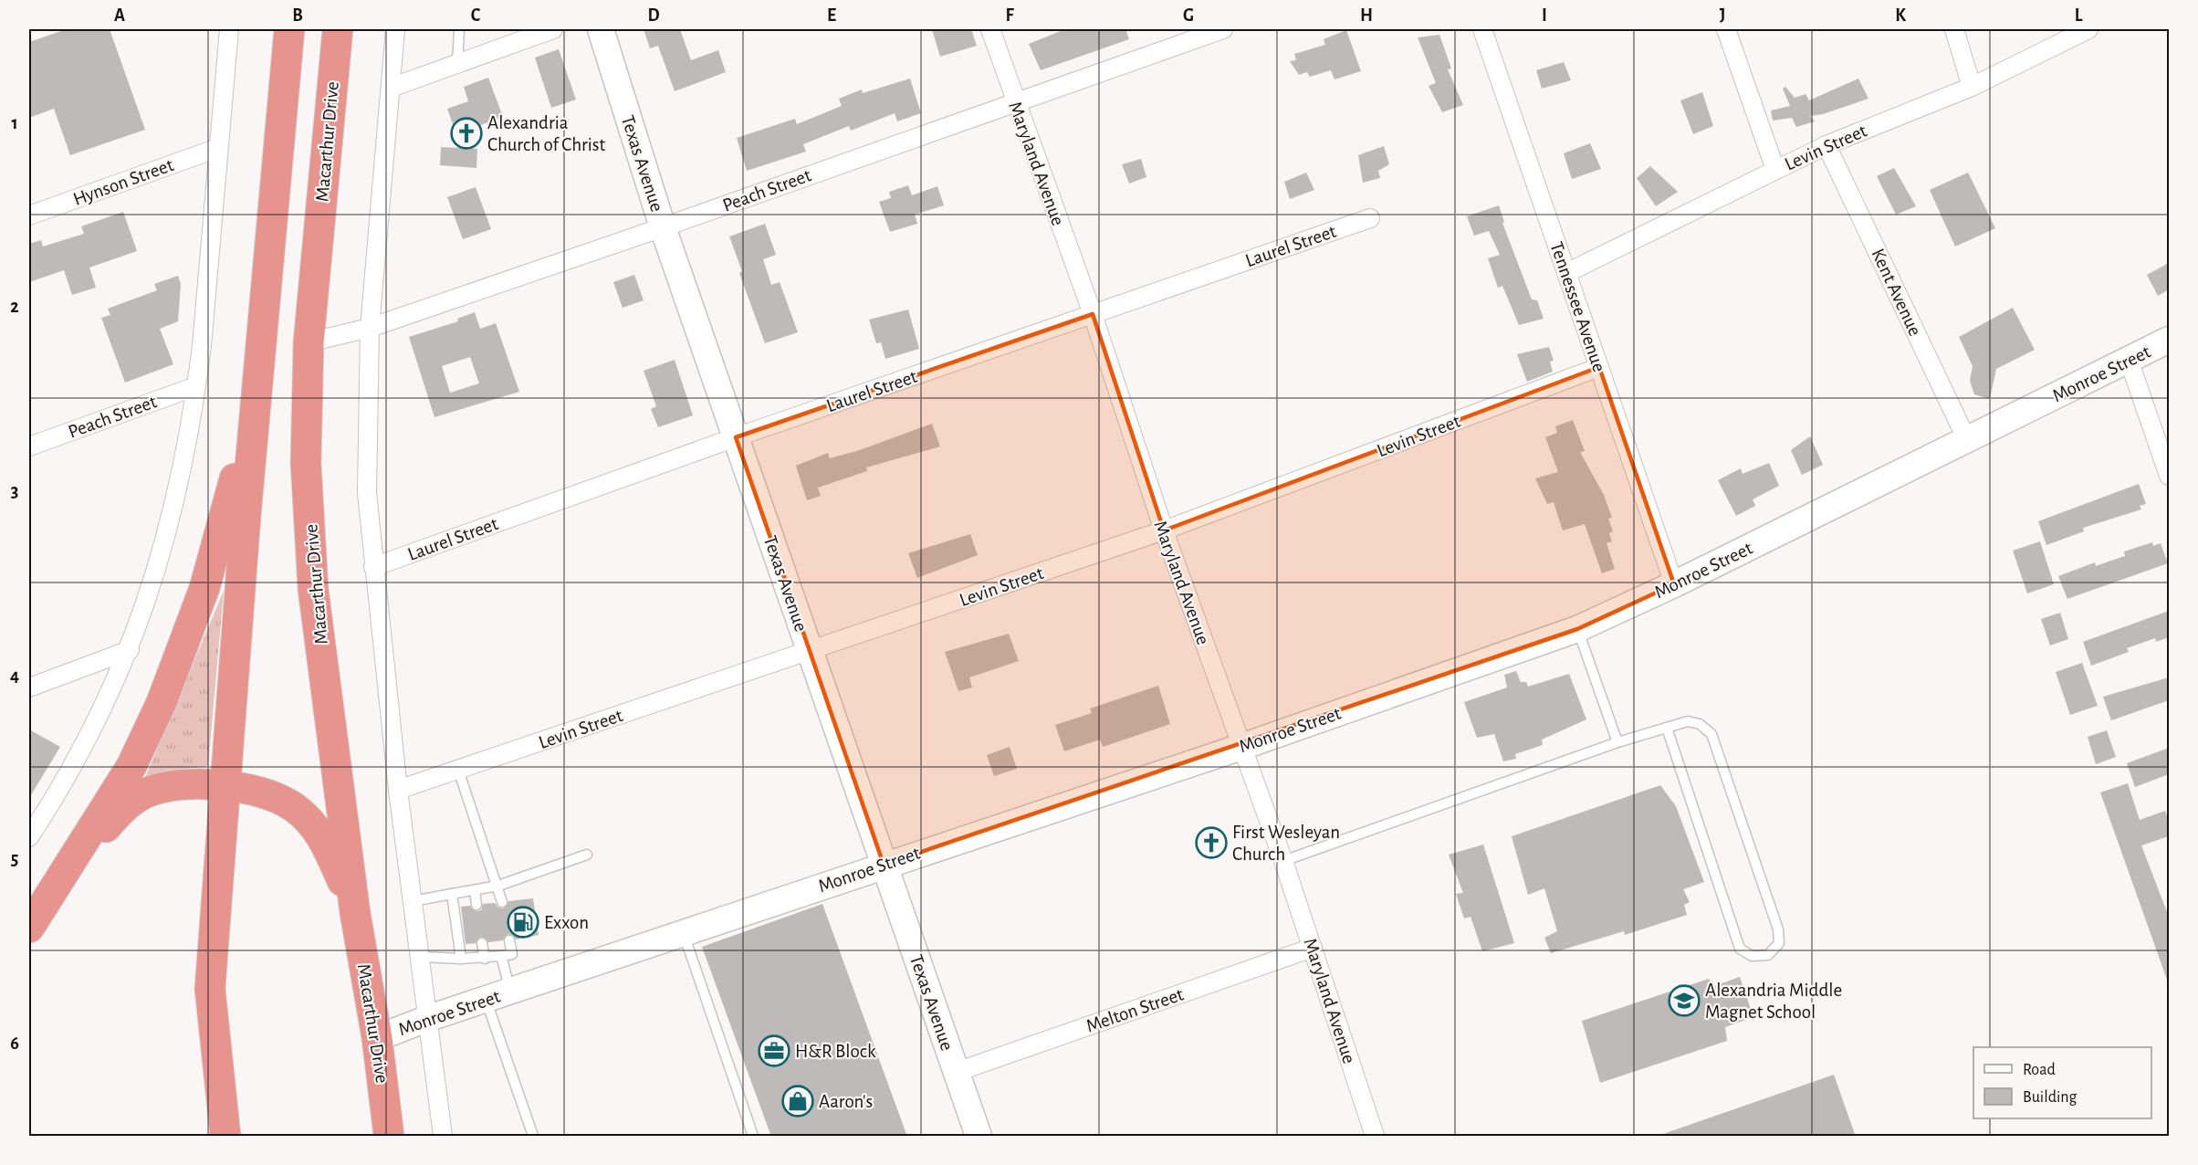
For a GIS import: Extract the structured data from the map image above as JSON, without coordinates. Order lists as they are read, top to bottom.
{
  "streets": {
    "highway": ["Macarthur Drive"],
    "main road": ["Texas Avenue", "Monroe Street"],
    "street": [
      "Levin Street",
      "Maryland Avenue",
      "Hynson Street",
      "Peach Street",
      "Laurel Street",
      "Kent Avenue",
      "Tennessee Avenue",
      "Melton Street"
    ]
  },
  "crossings": [
    ["Macarthur Drive", "Peach Street"],
    ["Macarthur Drive", "Monroe Street"],
    ["Levin Street", "Texas Avenue"],
    ["Levin Street", "Maryland Avenue"],
    ["Levin Street", "Kent Avenue"],
    ["Levin Street", "Tennessee Avenue"],
    ["Texas Avenue", "Peach Street"],
    ["Texas Avenue", "Laurel Street"],
    ["Texas Avenue", "Monroe Street"],
    ["Texas Avenue", "Melton Street"],
    ["Maryland Avenue", "Peach Street"],
    ["Maryland Avenue", "Laurel Street"],
    ["Maryland Avenue", "Monroe Street"],
    ["Maryland Avenue", "Melton Street"],
    ["Kent Avenue", "Monroe Street"],
    ["Tennessee Avenue", "Monroe Street"]
  ],
  "places": {
    "church": ["Alexandria Church of Christ", "First Wesleyan Church"],
    "fuel station": ["Exxon"],
    "school or university": ["Alexandria Middle Magnet School"],
    "office": ["H&R Block"],
    "shop": ["Aaron's"]
  },
  "legend": ["Road", "Building"],
  "grid": {
    "columns": [
      "A",
      "B",
      "C",
      "D",
      "E",
      "F",
      "G",
      "H",
      "I",
      "J",
      "K",
      "L"
    ],
    "rows": [
      "1",
      "2",
      "3",
      "4",
      "5",
      "6"
    ]
  }
}
